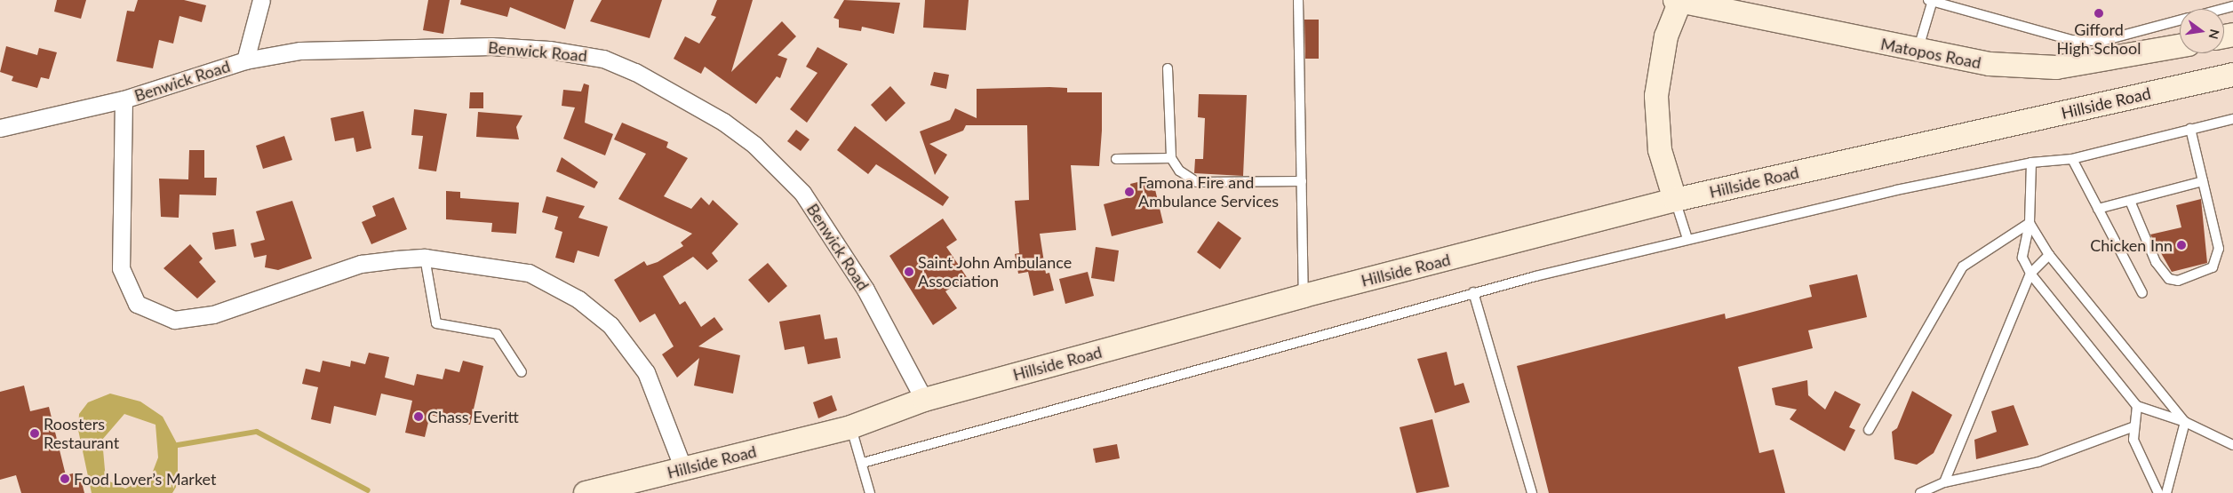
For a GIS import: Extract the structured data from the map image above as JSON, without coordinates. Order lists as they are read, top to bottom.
{
  "streets": {
    "street": ["Benwick Road", "Matopos Road", "Hillside Road"]
  },
  "crossings": [
    ["Benwick Road", "Hillside Road"]
  ],
  "places": [
    "Gifford High School",
    "Famona Fire and Ambulance Services",
    "Chicken Inn",
    "Saint John Ambulance Association",
    "Chass Everitt",
    "Roosters Restaurant",
    "Food Lover’s Market"
  ],
  "north": "right"
}
